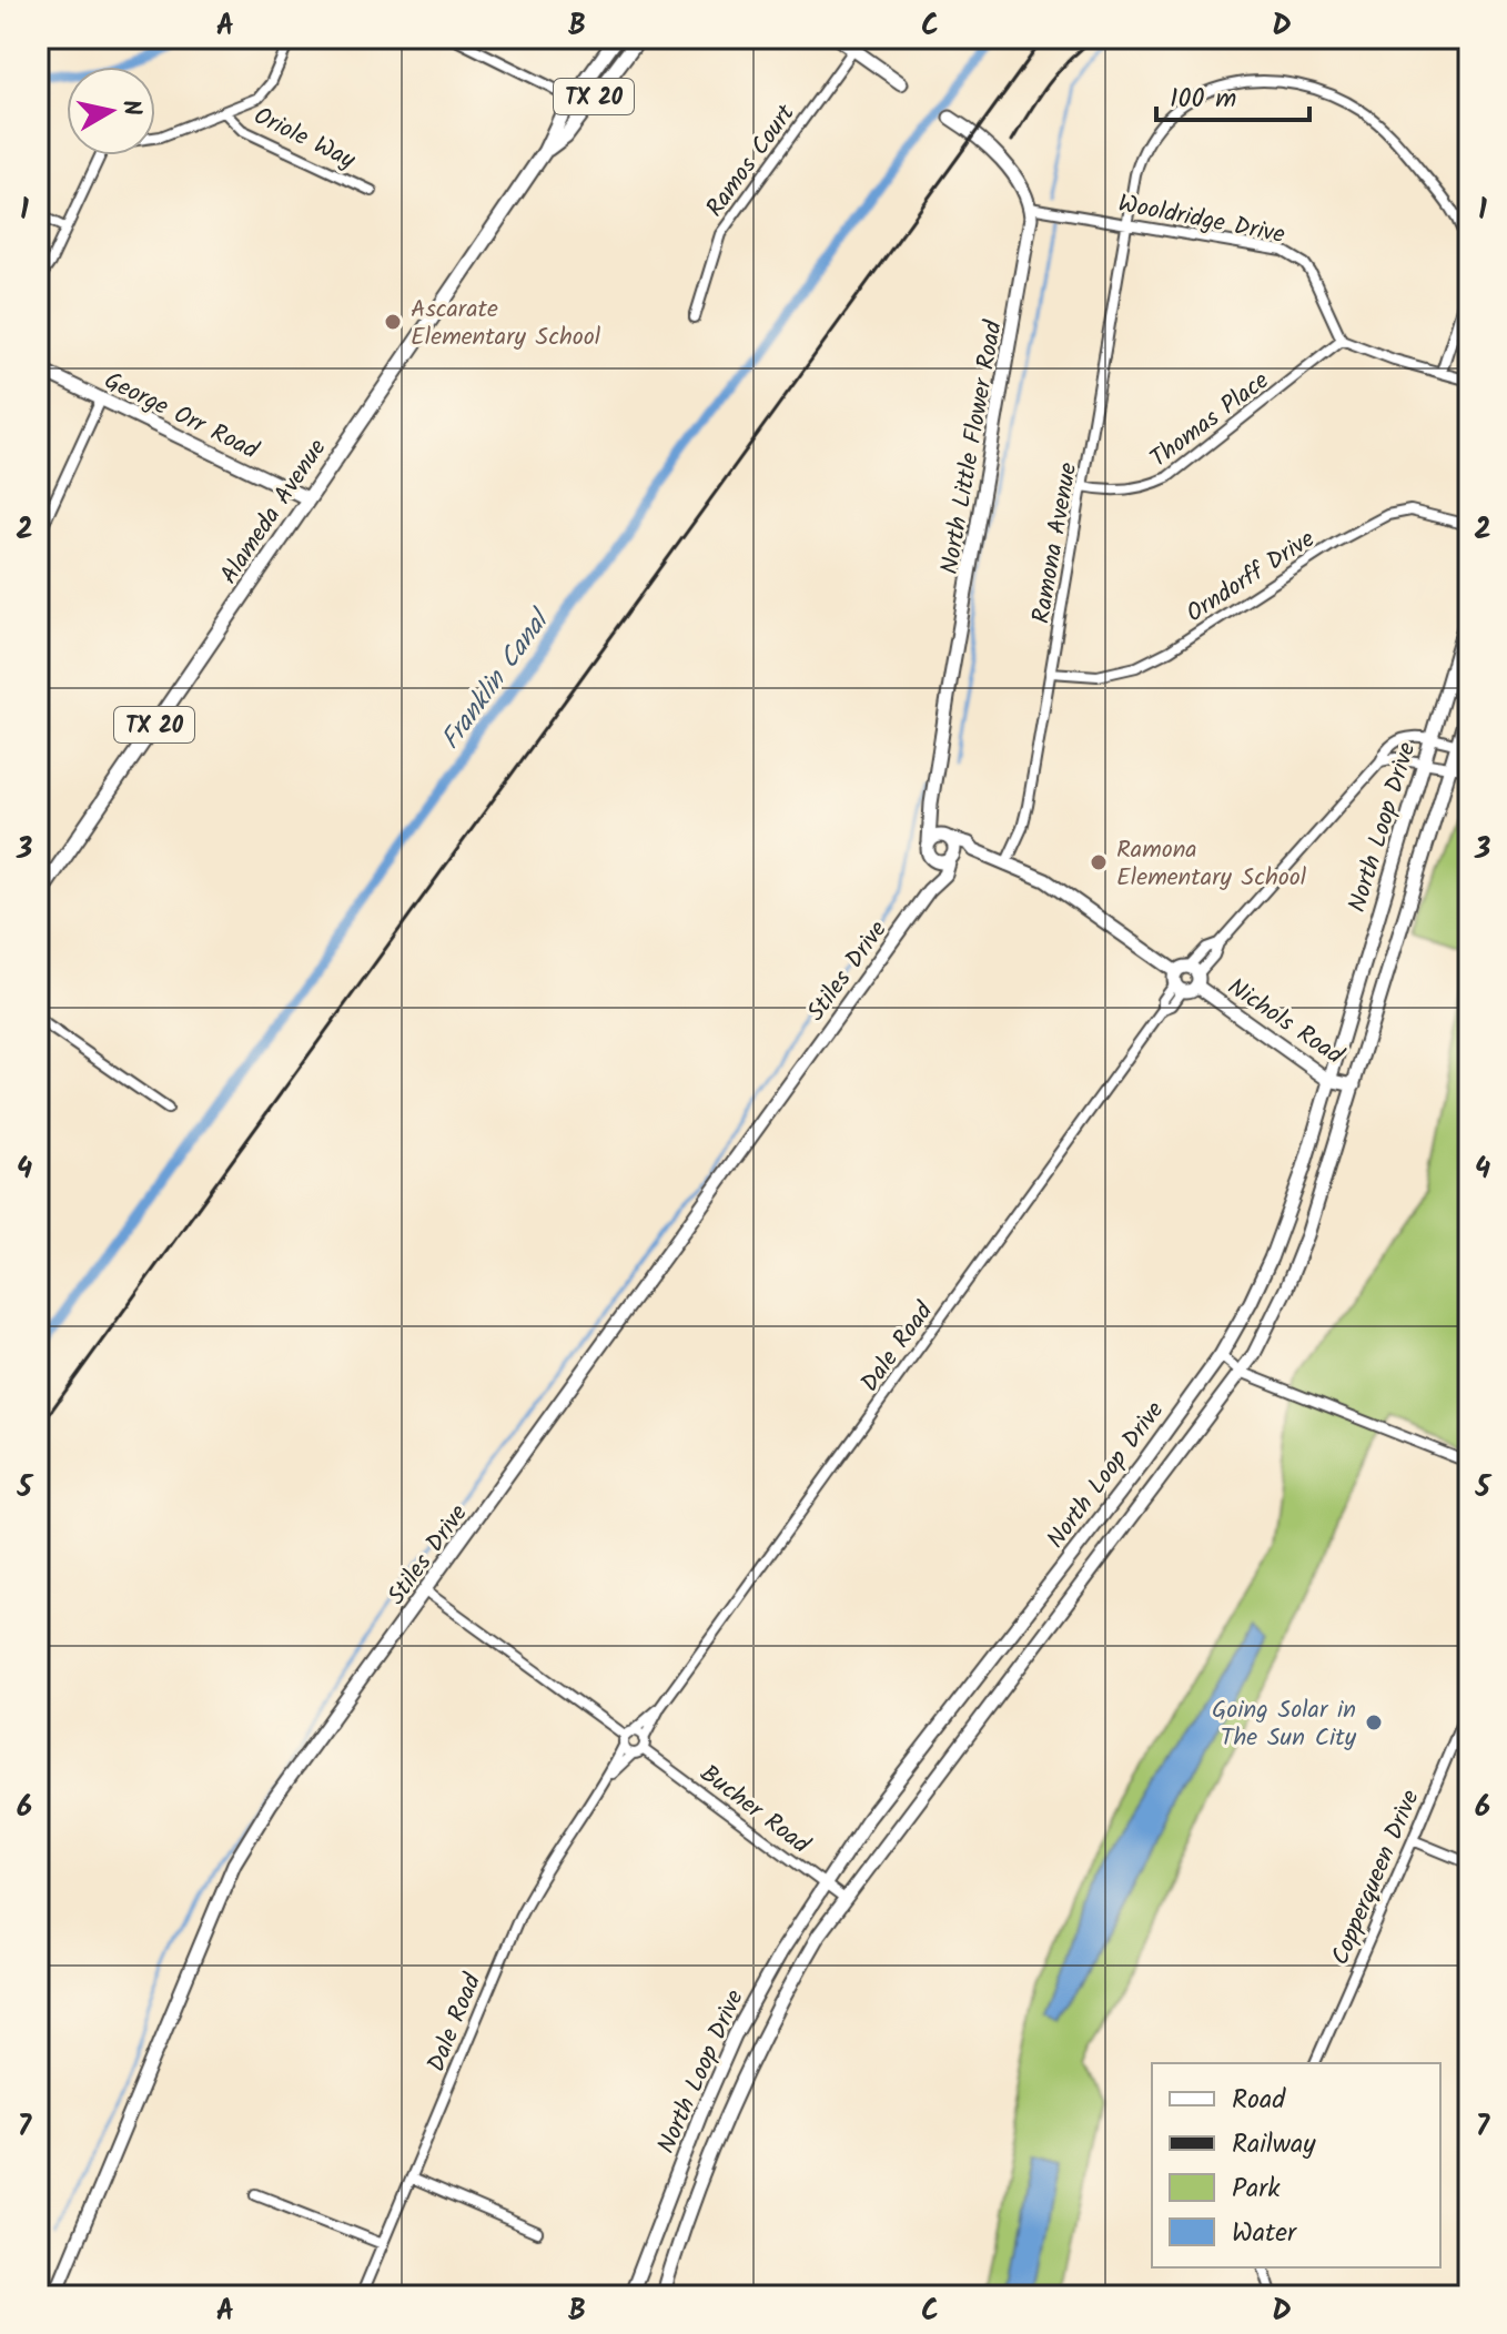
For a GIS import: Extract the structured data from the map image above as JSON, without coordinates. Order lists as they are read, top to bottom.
{
  "streets": {
    "main road": [
      "TX 20",
      "George Orr Road",
      "North Little Flower Road",
      "Alameda Avenue",
      "North Loop Drive",
      "Stiles Drive",
      "Nichols Road"
    ],
    "street": [
      "Oriole Way",
      "Ramos Court",
      "Wooldridge Drive",
      "Thomas Place",
      "Ramona Avenue",
      "Orndorff Drive",
      "Dale Road",
      "Bucher Road",
      "Copperqueen Drive"
    ]
  },
  "crossings": [
    ["Wooldridge Drive", "Thomas Place"],
    ["Wooldridge Drive", "North Little Flower Road"],
    ["Wooldridge Drive", "Ramona Avenue"],
    ["George Orr Road", "Alameda Avenue"],
    ["Thomas Place", "Ramona Avenue"],
    ["North Little Flower Road", "Stiles Drive"],
    ["North Little Flower Road", "Nichols Road"],
    ["Ramona Avenue", "Orndorff Drive"],
    ["Ramona Avenue", "Nichols Road"],
    ["North Loop Drive", "Nichols Road"],
    ["North Loop Drive", "Dale Road"],
    ["North Loop Drive", "Bucher Road"],
    ["Stiles Drive", "Nichols Road"],
    ["Nichols Road", "Dale Road"],
    ["Dale Road", "Bucher Road"]
  ],
  "water": ["Franklin Canal"],
  "places": ["Ascarate Elementary School", "Ramona Elementary School", "Going Solar in The Sun City"],
  "legend": [
    "Road",
    "Railway",
    "Park",
    "Water"
  ],
  "scale_bar": "100 m",
  "north": "right",
  "grid": {
    "columns": [
      "A",
      "B",
      "C",
      "D"
    ],
    "rows": [
      "1",
      "2",
      "3",
      "4",
      "5",
      "6",
      "7"
    ]
  }
}
